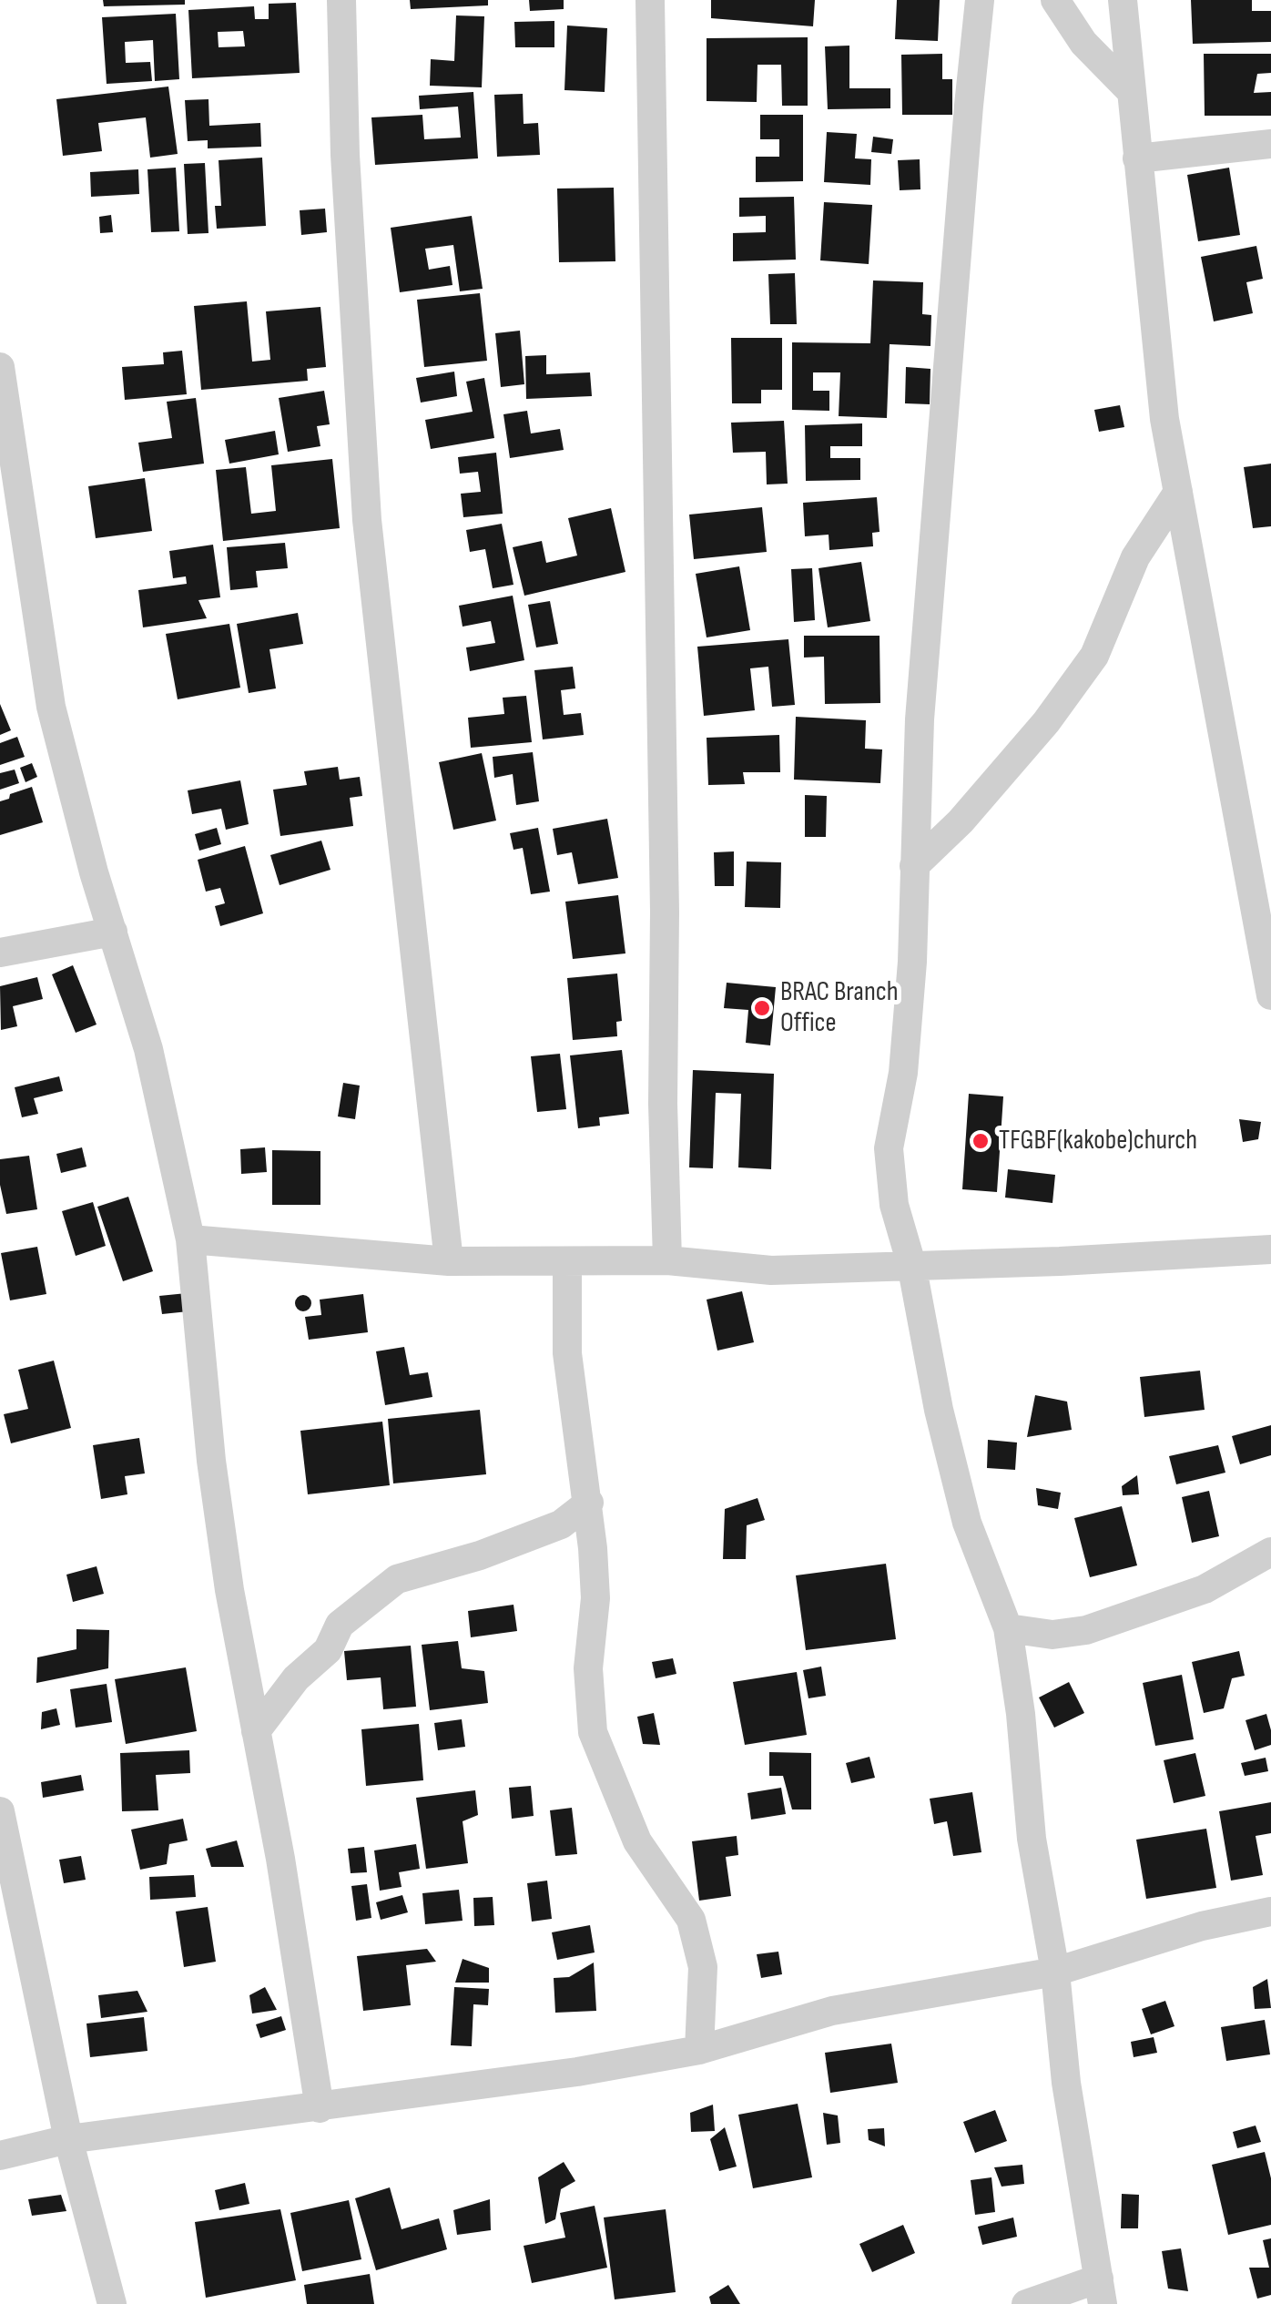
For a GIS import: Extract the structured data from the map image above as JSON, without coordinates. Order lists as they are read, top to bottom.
{
  "places": ["BRAC Branch Office", "TFGBF(kakobe)church"]
}
